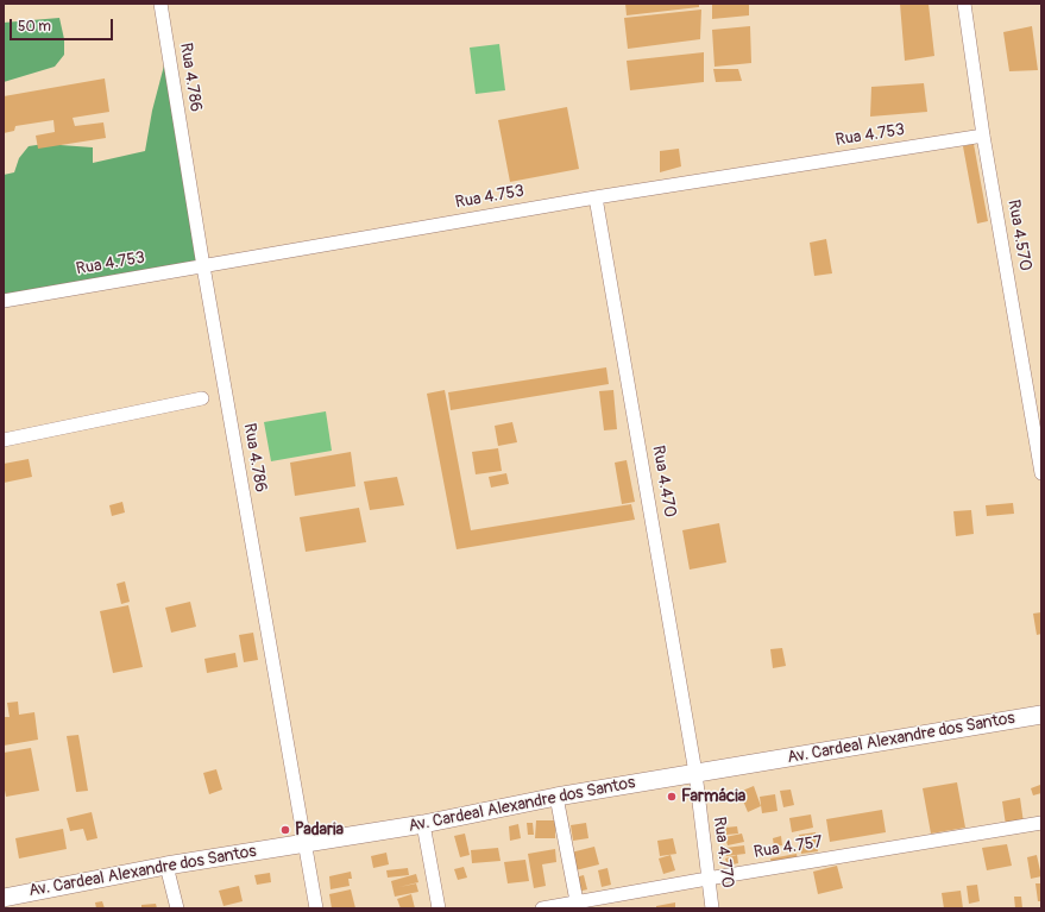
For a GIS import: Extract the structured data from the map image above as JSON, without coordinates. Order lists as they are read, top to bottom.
{
  "streets": {
    "main road": ["Av. Cardeal Alexandre dos Santos"],
    "street": [
      "Rua 4.786",
      "Rua 4.753",
      "Rua 4.570",
      "Rua 4.470",
      "Rua 4.757",
      "Rua 4.770"
    ]
  },
  "crossings": [
    ["Rua 4.786", "Rua 4.753"],
    ["Rua 4.786", "Av. Cardeal Alexandre dos Santos"],
    ["Rua 4.753", "Rua 4.570"],
    ["Rua 4.753", "Rua 4.470"],
    ["Rua 4.470", "Av. Cardeal Alexandre dos Santos"],
    ["Rua 4.470", "Rua 4.770"],
    ["Av. Cardeal Alexandre dos Santos", "Rua 4.770"],
    ["Rua 4.757", "Rua 4.770"]
  ],
  "places": ["Farmácia", "Padaria"],
  "scale_bar": "50 m"
}
